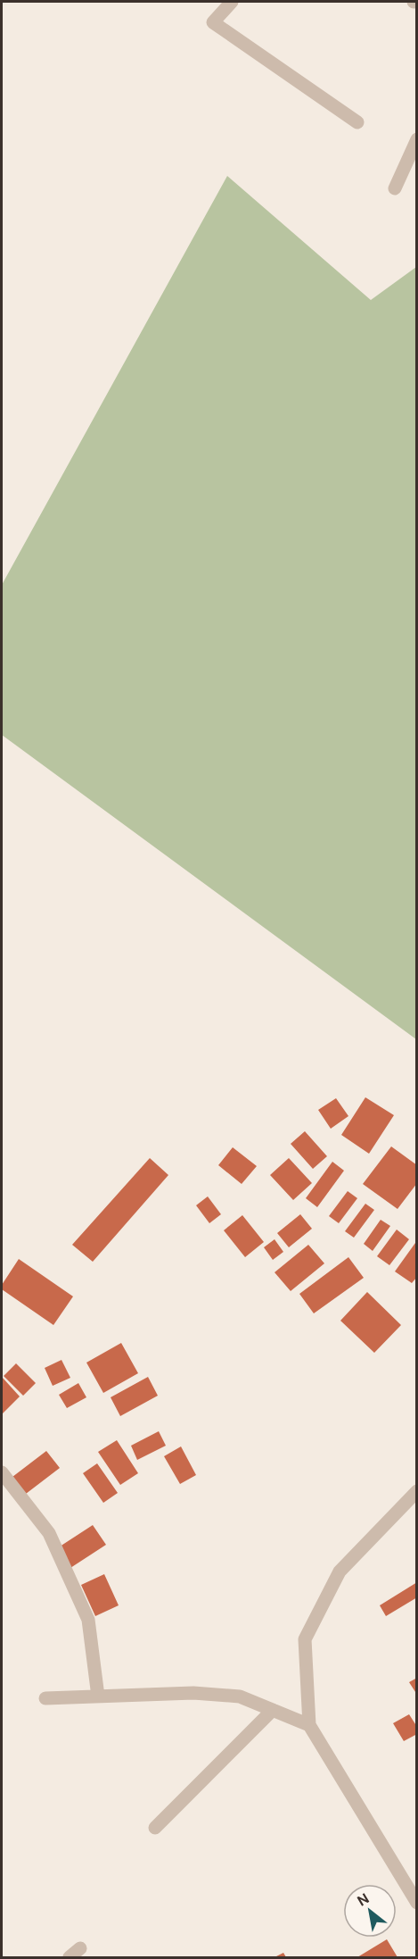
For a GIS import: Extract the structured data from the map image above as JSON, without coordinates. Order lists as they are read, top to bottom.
{
  "north": "top left"
}
